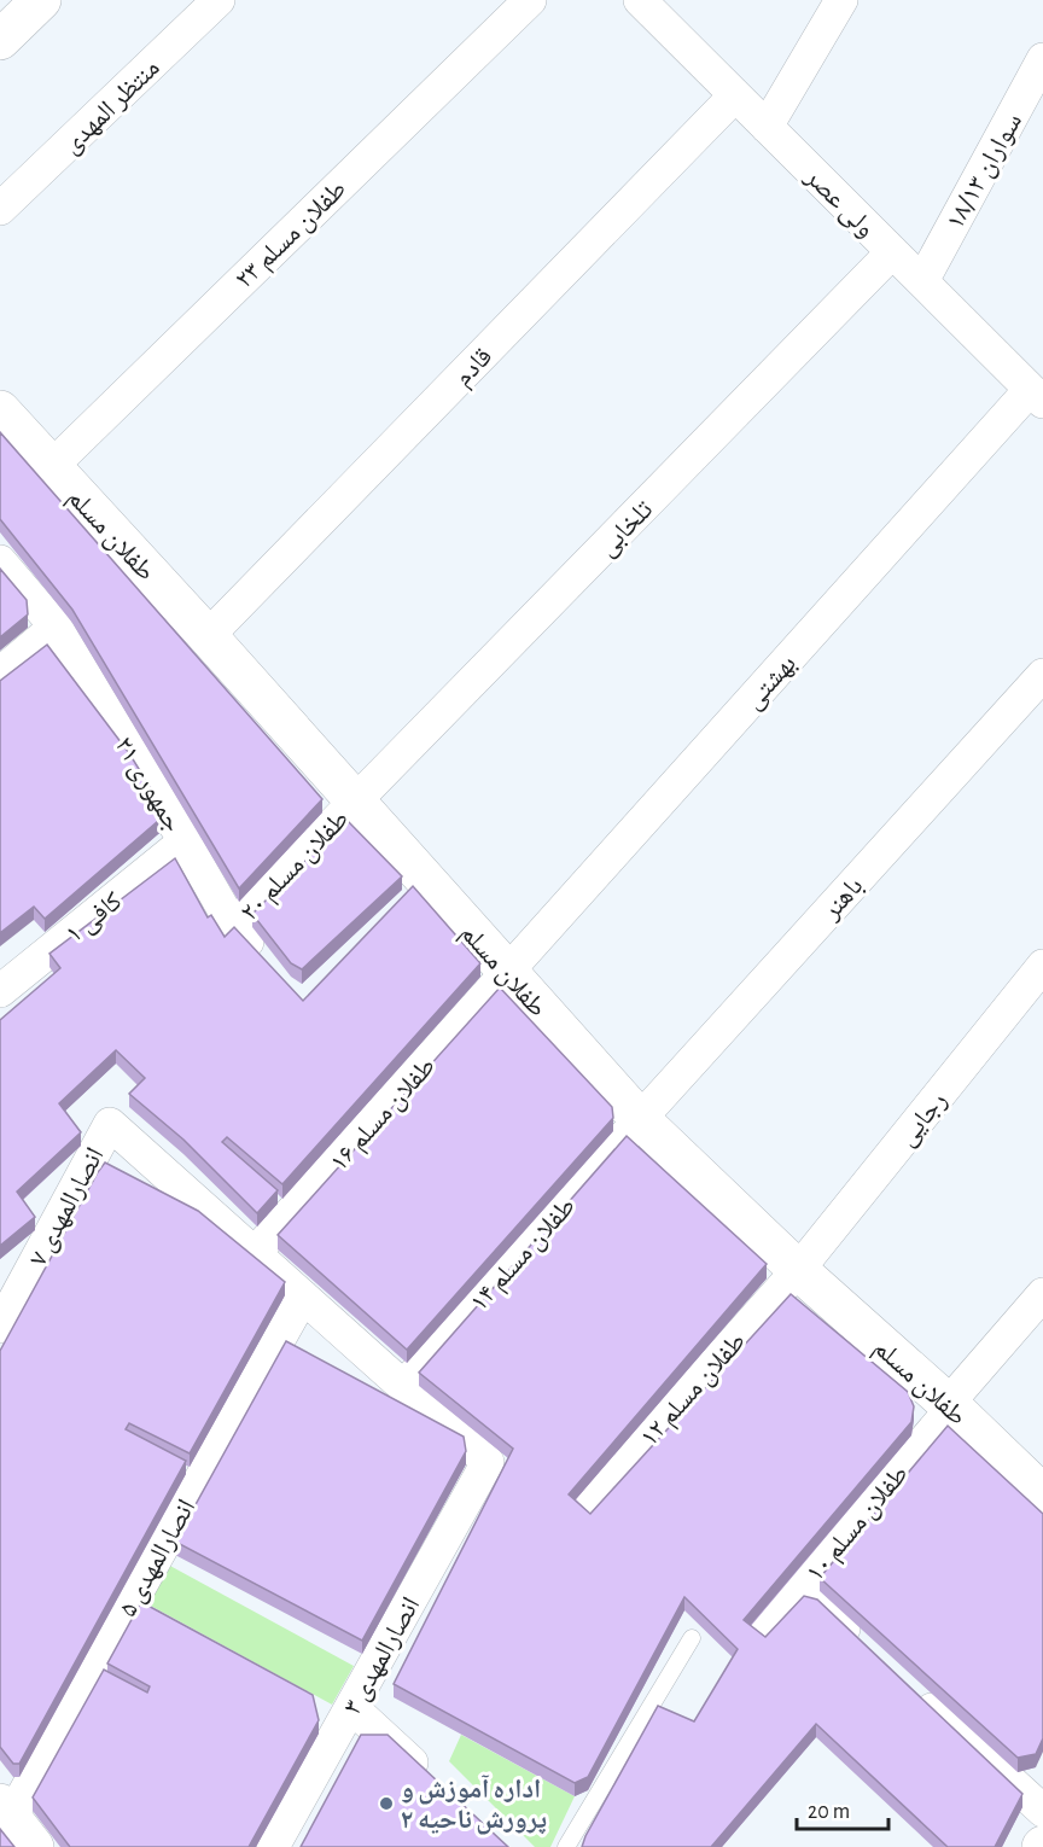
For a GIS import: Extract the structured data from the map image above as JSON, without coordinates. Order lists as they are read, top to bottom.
{
  "streets": {
    "street": [
      "منتظر المهدی",
      "سواران ۱۸/۱۳",
      "ولی عصر",
      "طفلان مسلم ۲۳",
      "قادم",
      "تلخابی",
      "طفلان مسلم",
      "بهشتی",
      "جمهوری ۲۱",
      "طفلان مسلم ۲۰",
      "باهنر",
      "کافی ۱",
      "طفلان مسلم ۱۶",
      "رجایی",
      "انصارالمهدی ۷",
      "طفلان مسلم ۱۴",
      "طفلان مسلم ۱۲",
      "طفلان مسلم ۱۰",
      "انصارالمهدی ۵",
      "انصارالمهدی ۳"
    ]
  },
  "crossings": [
    ["سواران ۱۸/۱۳", "ولی عصر"],
    ["ولی عصر", "قادم"],
    ["ولی عصر", "تلخابی"],
    ["ولی عصر", "بهشتی"],
    ["طفلان مسلم ۲۳", "طفلان مسلم"],
    ["قادم", "طفلان مسلم"],
    ["تلخابی", "طفلان مسلم"],
    ["تلخابی", "طفلان مسلم ۲۰"],
    ["طفلان مسلم", "بهشتی"],
    ["طفلان مسلم", "طفلان مسلم ۲۰"],
    ["طفلان مسلم", "باهنر"],
    ["طفلان مسلم", "طفلان مسلم ۱۶"],
    ["طفلان مسلم", "رجایی"],
    ["طفلان مسلم", "طفلان مسلم ۱۴"],
    ["طفلان مسلم", "طفلان مسلم ۱۲"],
    ["طفلان مسلم", "طفلان مسلم ۱۰"],
    ["بهشتی", "طفلان مسلم ۱۶"],
    ["جمهوری ۲۱", "طفلان مسلم ۲۰"],
    ["جمهوری ۲۱", "کافی ۱"],
    ["باهنر", "طفلان مسلم ۱۴"],
    ["طفلان مسلم ۱۶", "انصارالمهدی ۷"],
    ["رجایی", "طفلان مسلم ۱۲"],
    ["طفلان مسلم ۱۴", "انصارالمهدی ۳"]
  ],
  "places": ["اداره آموزش و پرورش ناحیه ۲"],
  "scale_bar": "20 m"
}
